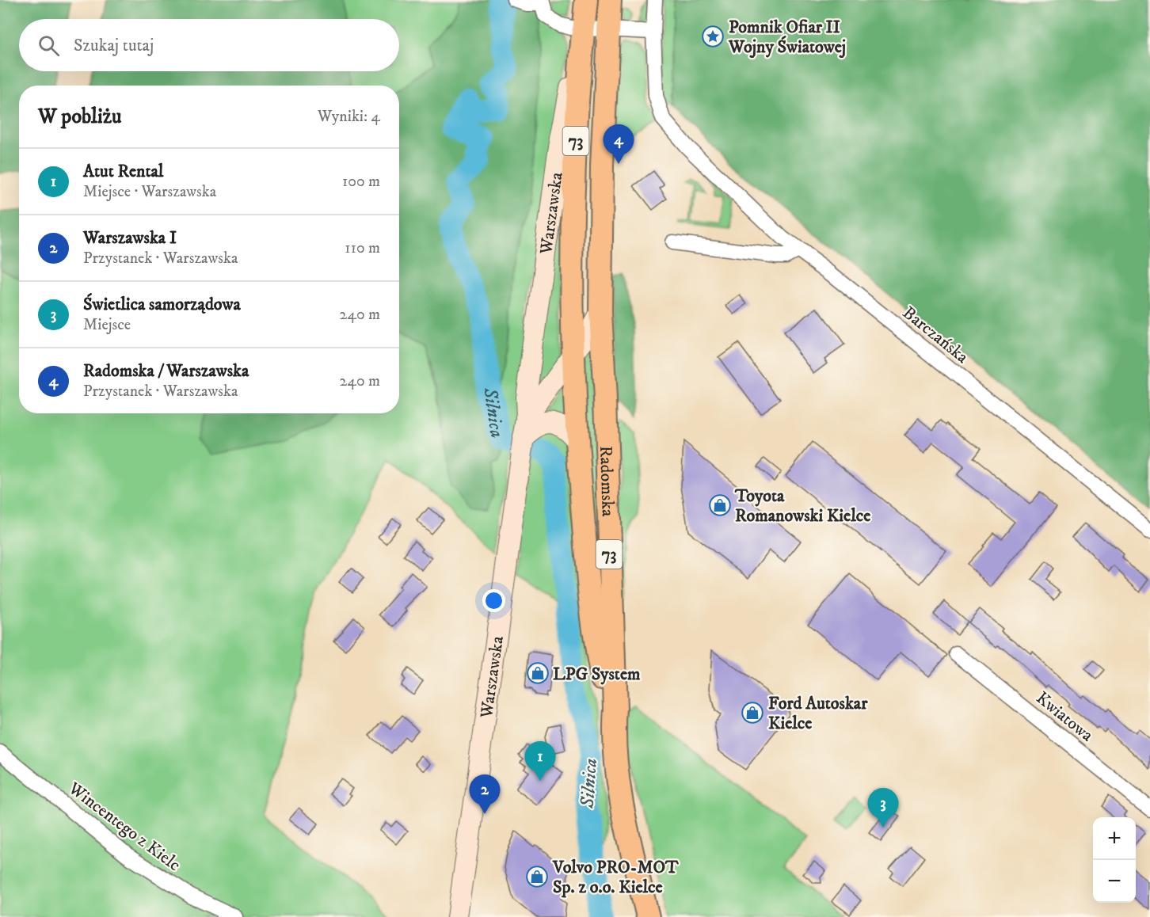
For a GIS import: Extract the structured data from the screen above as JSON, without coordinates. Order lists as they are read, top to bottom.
{
  "streets": {
    "main road": ["73", "Warszawska", "Radomska"],
    "street": ["Barczańska", "Kwiatowa", "Wincentego z Kielc"]
  },
  "crossings": [
    ["73", "Warszawska"],
    ["73", "Radomska"],
    ["Warszawska", "Radomska"]
  ],
  "water": ["Silnica"],
  "places": {
    "place": ["Pomnik Ofiar II Wojny Światowej"],
    "shop": [
      "Toyota Romanowski Kielce",
      "LPG System",
      "Ford Autoskar Kielce",
      "Volvo PRO-MOT Sp. z o.o. Kielce"
    ]
  },
  "page": {
    "search": "Szukaj tutaj",
    "heading": ["W pobliżu", "Wyniki: 4"],
    "pins": [
      "4",
      "1",
      "2",
      "3"
    ],
    "list": [
      {
        "mark": "1",
        "name": "Atut Rental",
        "note": "Miejsce · Warszawska",
        "value": "100 m"
      },
      {
        "mark": "2",
        "name": "Warszawska I",
        "note": "Przystanek · Warszawska",
        "value": "110 m"
      },
      {
        "mark": "3",
        "name": "Świetlica samorządowa",
        "note": "Miejsce",
        "value": "240 m"
      },
      {
        "mark": "4",
        "name": "Radomska / Warszawska",
        "note": "Przystanek · Warszawska",
        "value": "240 m"
      }
    ],
    "map_buttons": ["+", "−"]
  }
}
